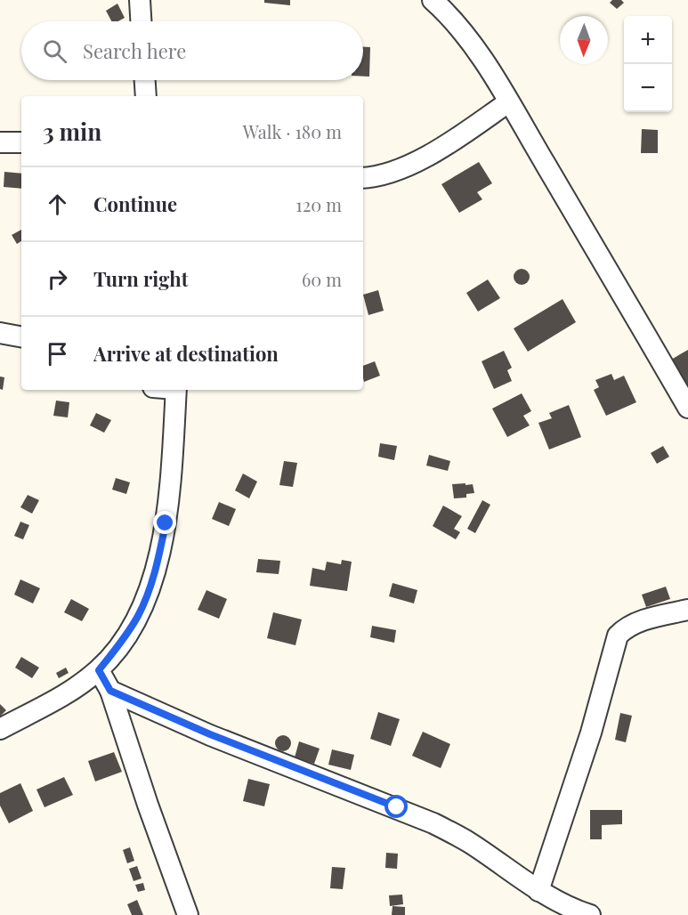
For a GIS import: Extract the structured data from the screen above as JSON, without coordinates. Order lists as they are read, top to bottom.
{
  "north": "bottom",
  "page": {
    "map_buttons": ["+", "−"],
    "search": "Search here",
    "heading": ["3 min", "Walk · 180 m"],
    "list": [
      ["Continue", "120 m"],
      ["Turn right", "60 m"],
      "Arrive at destination"
    ]
  }
}
